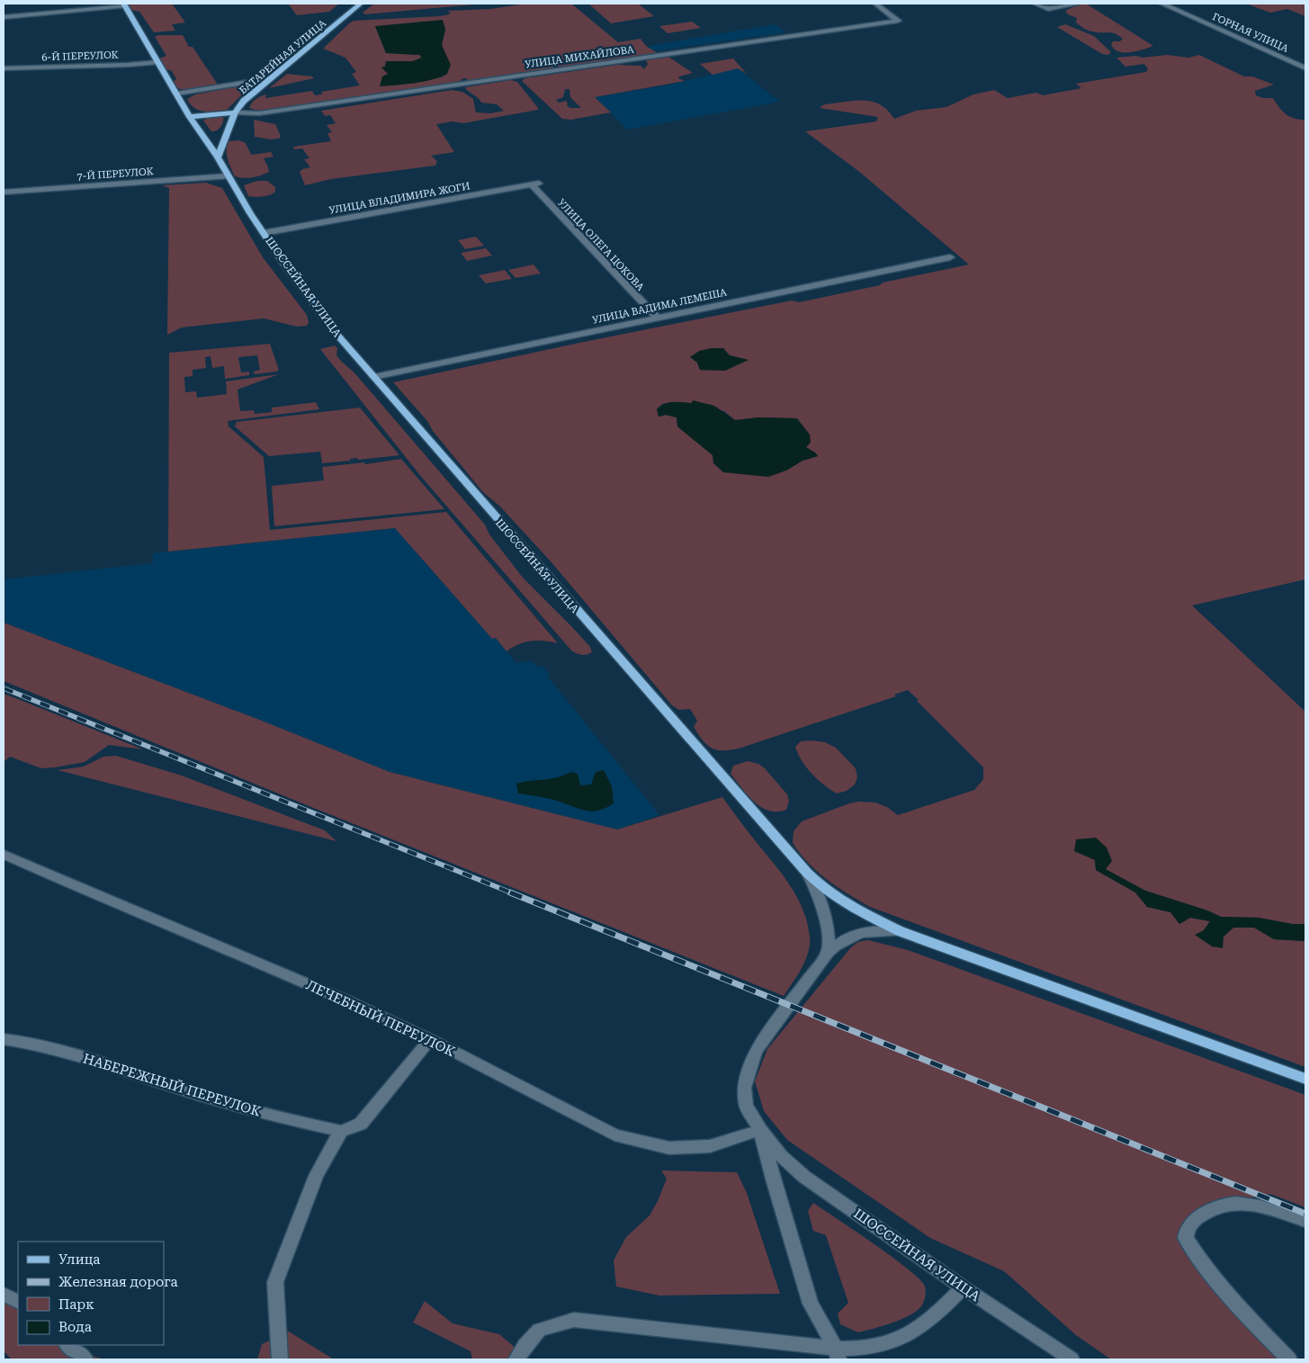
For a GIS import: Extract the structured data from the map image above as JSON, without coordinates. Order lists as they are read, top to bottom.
{
  "streets": {
    "main road": ["БАТАРЕЙНАЯ УЛИЦА", "ШОССЕЙНАЯ УЛИЦА"],
    "street": [
      "ГОРНАЯ УЛИЦА",
      "6-Й ПЕРЕУЛОК",
      "УЛИЦА МИХАЙЛОВА",
      "7-Й ПЕРЕУЛОК",
      "УЛИЦА ВЛАДИМИРА ЖОГИ",
      "УЛИЦА ОЛЕГА ЦОКОВА",
      "УЛИЦА ВАДИМА ЛЕМЕША",
      "ЛЕЧЕБНЫЙ ПЕРЕУЛОК",
      "НАБЕРЕЖНЫЙ ПЕРЕУЛОК"
    ]
  },
  "crossings": [
    ["6-Й ПЕРЕУЛОК", "ШОССЕЙНАЯ УЛИЦА"],
    ["БАТАРЕЙНАЯ УЛИЦА", "УЛИЦА МИХАЙЛОВА"],
    ["БАТАРЕЙНАЯ УЛИЦА", "ШОССЕЙНАЯ УЛИЦА"],
    ["7-Й ПЕРЕУЛОК", "ШОССЕЙНАЯ УЛИЦА"],
    ["УЛИЦА ВЛАДИМИРА ЖОГИ", "УЛИЦА ОЛЕГА ЦОКОВА"],
    ["УЛИЦА ВЛАДИМИРА ЖОГИ", "ШОССЕЙНАЯ УЛИЦА"],
    ["УЛИЦА ОЛЕГА ЦОКОВА", "УЛИЦА ВАДИМА ЛЕМЕША"],
    ["ШОССЕЙНАЯ УЛИЦА", "УЛИЦА ВАДИМА ЛЕМЕША"],
    ["ШОССЕЙНАЯ УЛИЦА", "ЛЕЧЕБНЫЙ ПЕРЕУЛОК"]
  ],
  "legend": [
    "Улица",
    "Железная дорога",
    "Парк",
    "Вода"
  ]
}
